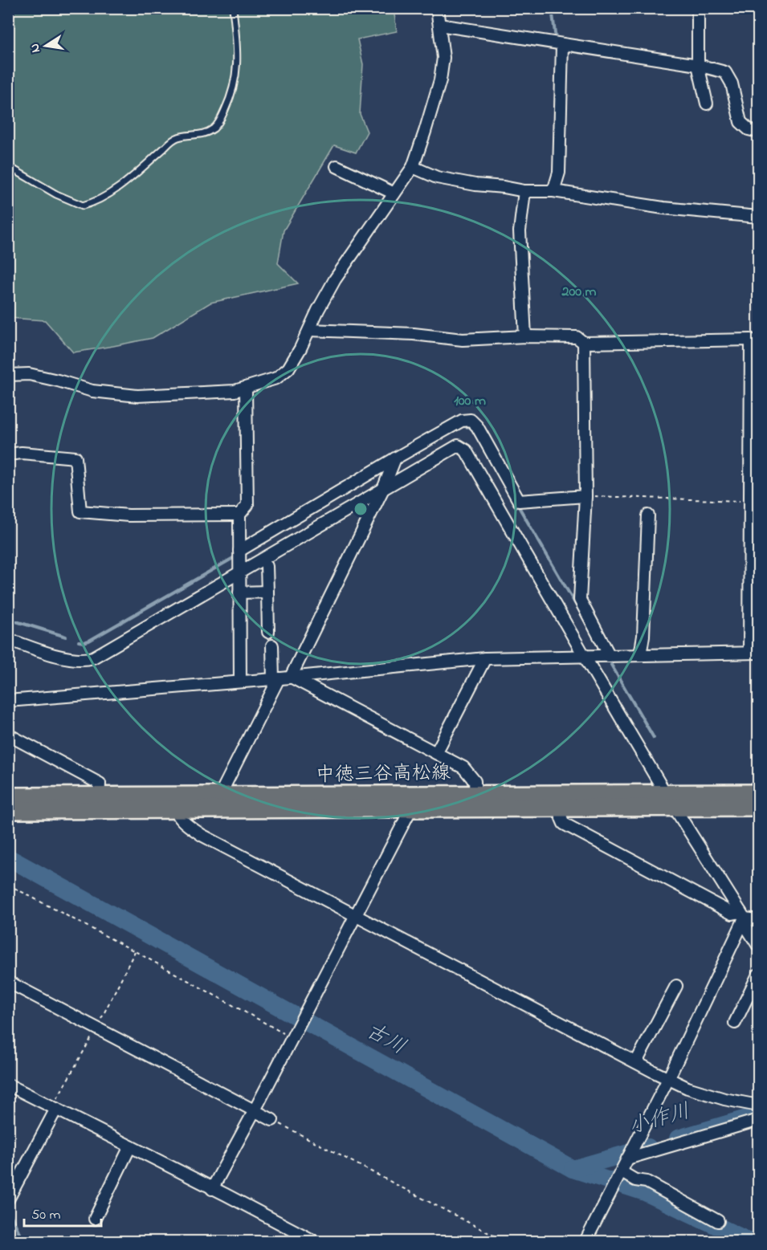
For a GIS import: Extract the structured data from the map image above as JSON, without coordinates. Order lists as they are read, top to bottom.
{
  "streets": {
    "main road": ["中徳三谷高松線"]
  },
  "water": ["古川", "小作川"],
  "scale_bar": "50 m",
  "north": "left",
  "rings": ["200 m", "100 m"]
}
